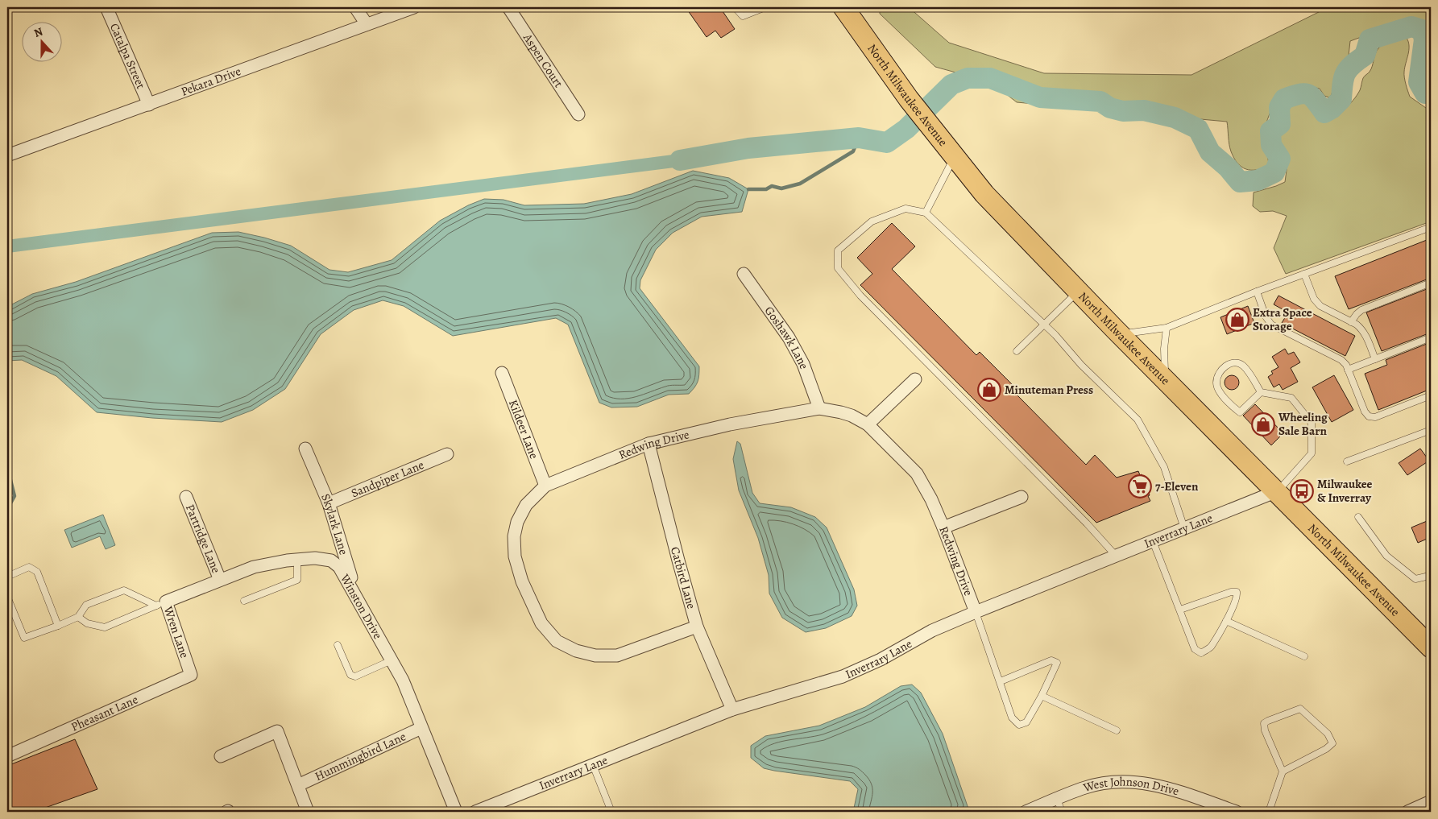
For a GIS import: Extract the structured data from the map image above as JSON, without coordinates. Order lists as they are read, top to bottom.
{
  "streets": {
    "main road": ["North Milwaukee Avenue"],
    "street": [
      "Catalpa Street",
      "Aspen Court",
      "Pekara Drive",
      "Goshawk Lane",
      "Kildeer Lane",
      "Redwing Drive",
      "Sandpiper Lane",
      "Skylark Lane",
      "Inverrary Lane",
      "Partridge Lane",
      "Catbird Lane",
      "Winston Drive",
      "Wren Lane",
      "Pheasant Lane",
      "Hummingbird Lane",
      "West Johnson Drive"
    ]
  },
  "crossings": [
    ["Catalpa Street", "Pekara Drive"],
    ["North Milwaukee Avenue", "Inverrary Lane"],
    ["Goshawk Lane", "Redwing Drive"],
    ["Kildeer Lane", "Redwing Drive"],
    ["Redwing Drive", "Inverrary Lane"],
    ["Redwing Drive", "Catbird Lane"],
    ["Sandpiper Lane", "Skylark Lane"],
    ["Skylark Lane", "Winston Drive"],
    ["Inverrary Lane", "Catbird Lane"],
    ["Partridge Lane", "Winston Drive"],
    ["Winston Drive", "Wren Lane"],
    ["Winston Drive", "Hummingbird Lane"],
    ["Wren Lane", "Pheasant Lane"]
  ],
  "places": {
    "shop": ["Extra Space Storage", "Minuteman Press", "Wheeling Sale Barn"],
    "supermarket": ["7-Eleven"],
    "bus stop": ["Milwaukee & Inverray"]
  },
  "north": "top"
}
